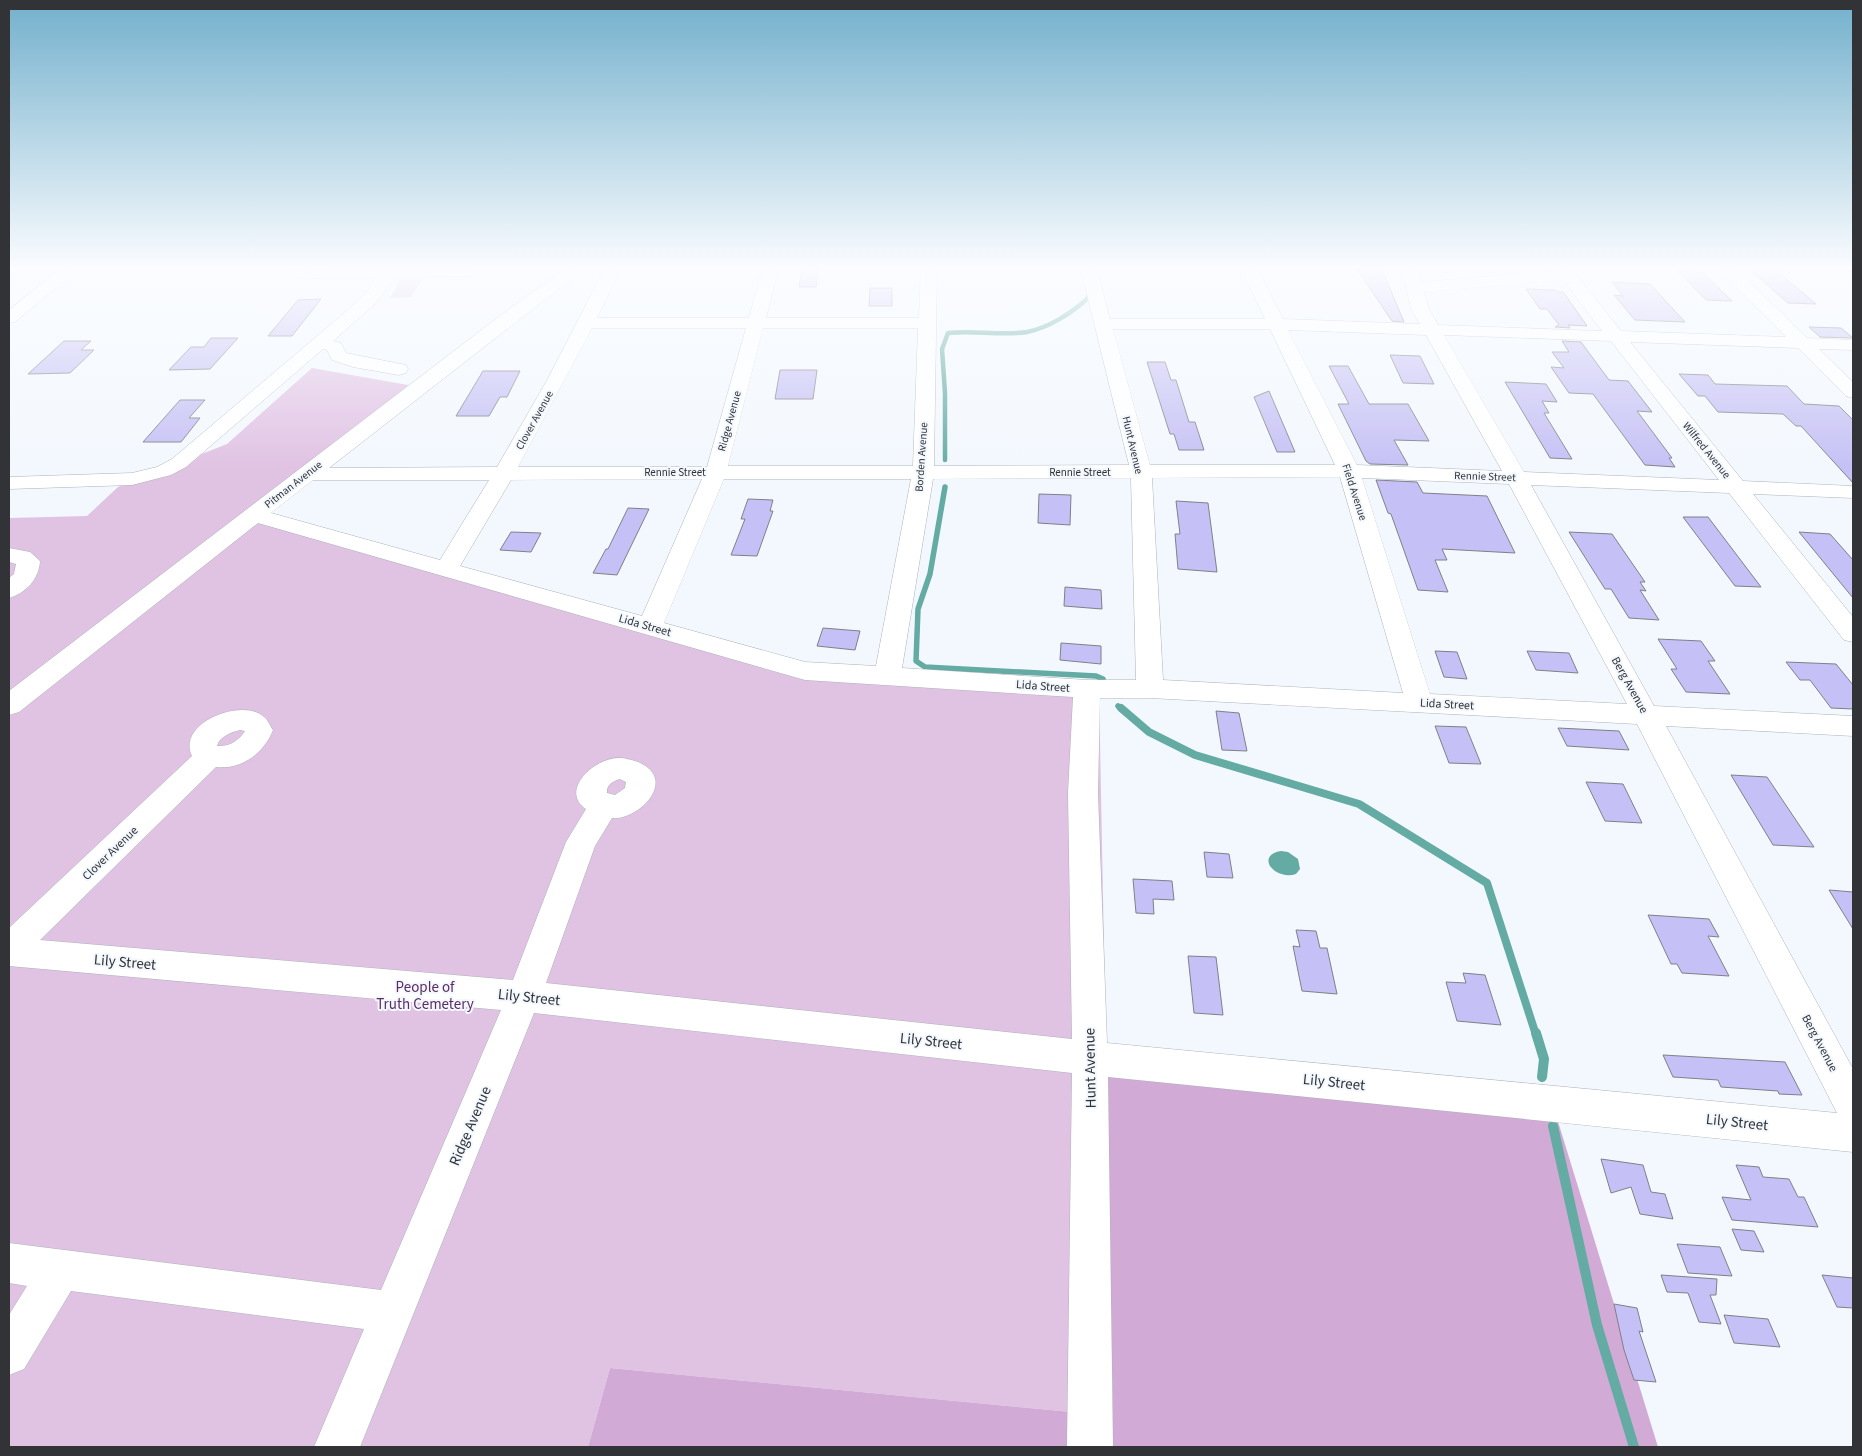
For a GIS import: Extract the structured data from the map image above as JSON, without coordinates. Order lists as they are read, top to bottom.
{
  "streets": {
    "street": [
      "Clover Avenue",
      "Ridge Avenue",
      "Hunt Avenue",
      "Wilfred Avenue",
      "Borden Avenue",
      "Rennie Street",
      "Pitman Avenue",
      "Field Avenue",
      "Lida Street",
      "Berg Avenue",
      "Lily Street"
    ]
  },
  "crossings": [
    ["Clover Avenue", "Rennie Street"],
    ["Clover Avenue", "Lida Street"],
    ["Clover Avenue", "Lily Street"],
    ["Ridge Avenue", "Rennie Street"],
    ["Ridge Avenue", "Lida Street"],
    ["Ridge Avenue", "Lily Street"],
    ["Hunt Avenue", "Rennie Street"],
    ["Hunt Avenue", "Lida Street"],
    ["Hunt Avenue", "Lily Street"],
    ["Wilfred Avenue", "Rennie Street"],
    ["Borden Avenue", "Rennie Street"],
    ["Borden Avenue", "Lida Street"],
    ["Rennie Street", "Pitman Avenue"],
    ["Rennie Street", "Field Avenue"],
    ["Rennie Street", "Berg Avenue"],
    ["Pitman Avenue", "Lida Street"],
    ["Field Avenue", "Lida Street"],
    ["Lida Street", "Berg Avenue"]
  ],
  "parks": ["People of Truth Cemetery"]
}
